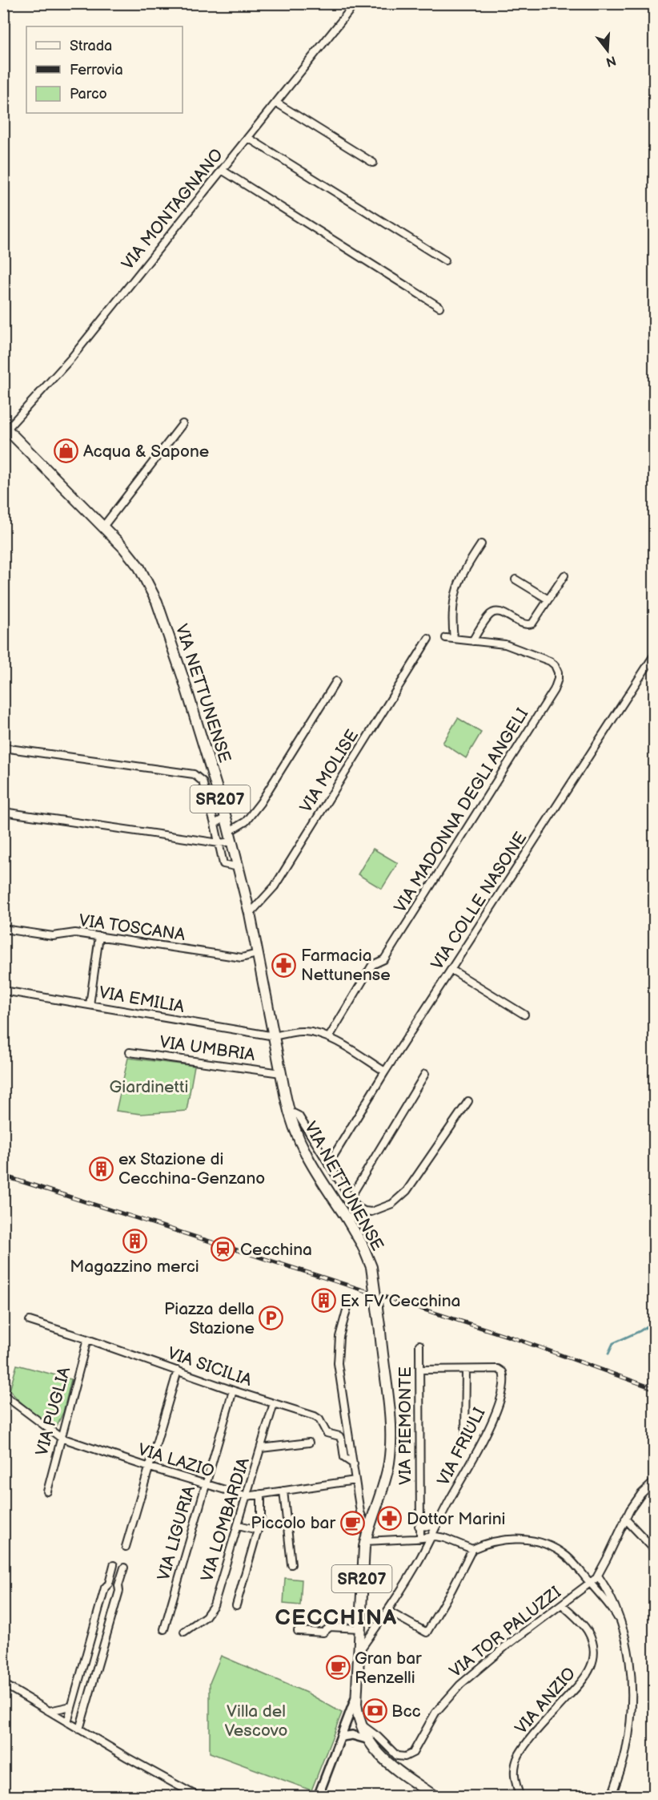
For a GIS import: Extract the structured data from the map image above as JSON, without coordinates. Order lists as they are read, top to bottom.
{
  "streets": {
    "main road": ["VIA NETTUNENSE", "SR207"],
    "street": [
      "VIA MONTAGNANO",
      "VIA MOLISE",
      "VIA MADONNA DEGLI ANGELI",
      "VIA COLLE NASONE",
      "VIA TOSCANA",
      "VIA EMILIA",
      "VIA UMBRIA",
      "VIA SICILIA",
      "VIA PUGLIA",
      "VIA PIEMONTE",
      "VIA FRIULI",
      "VIA LAZIO",
      "VIA LOMBARDIA",
      "VIA LIGURIA",
      "VIA TOR PALUZZI",
      "VIA ANZIO"
    ]
  },
  "crossings": [
    ["VIA MONTAGNANO", "VIA NETTUNENSE"],
    ["VIA NETTUNENSE", "VIA MOLISE"],
    ["VIA NETTUNENSE", "VIA TOSCANA"],
    ["VIA NETTUNENSE", "VIA EMILIA"],
    ["VIA NETTUNENSE", "VIA UMBRIA"],
    ["VIA NETTUNENSE", "VIA FRIULI"],
    ["VIA NETTUNENSE", "VIA TOR PALUZZI"],
    ["VIA SICILIA", "VIA PUGLIA"],
    ["VIA SICILIA", "VIA LOMBARDIA"],
    ["VIA SICILIA", "VIA LIGURIA"],
    ["VIA PUGLIA", "VIA LAZIO"],
    ["VIA LAZIO", "VIA LOMBARDIA"],
    ["VIA LAZIO", "VIA LIGURIA"],
    ["VIA TOR PALUZZI", "VIA ANZIO"]
  ],
  "districts": ["CECCHINA"],
  "parks": ["Giardinetti", "Villa del Vescovo"],
  "places": {
    "shop": ["Acqua & Sapone"],
    "pharmacy": ["Farmacia Nettunense", "Dottor Marini"],
    "building": ["ex Stazione di Cecchina-Genzano", "Magazzino merci", "Ex FV Cecchina"],
    "station": ["Cecchina"],
    "parking": ["Piazza della Stazione"],
    "cafe": ["Piccolo bar", "Gran bar Renzelli"],
    "bank": ["Bcc"]
  },
  "legend": ["Strada", "Ferrovia", "Parco"],
  "north": "bottom"
}
